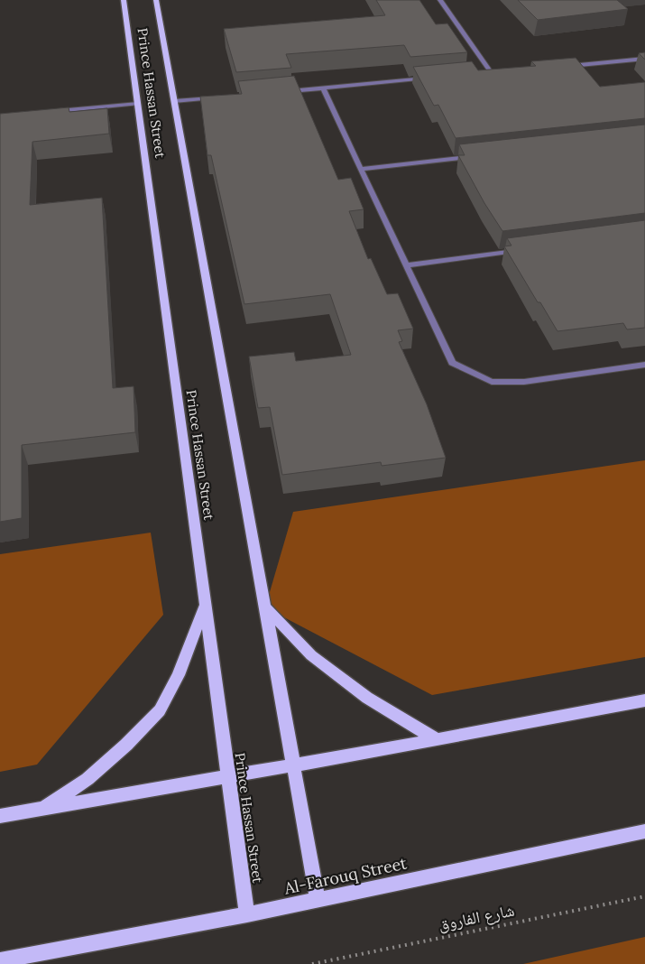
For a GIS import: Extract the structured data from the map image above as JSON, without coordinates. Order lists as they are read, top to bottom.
{
  "streets": {
    "main road": ["Prince Hassan Street", "Al-Farouq Street"],
    "path": ["شارع الفاروق"]
  },
  "crossings": [
    ["Prince Hassan Street", "Al-Farouq Street"]
  ]
}
